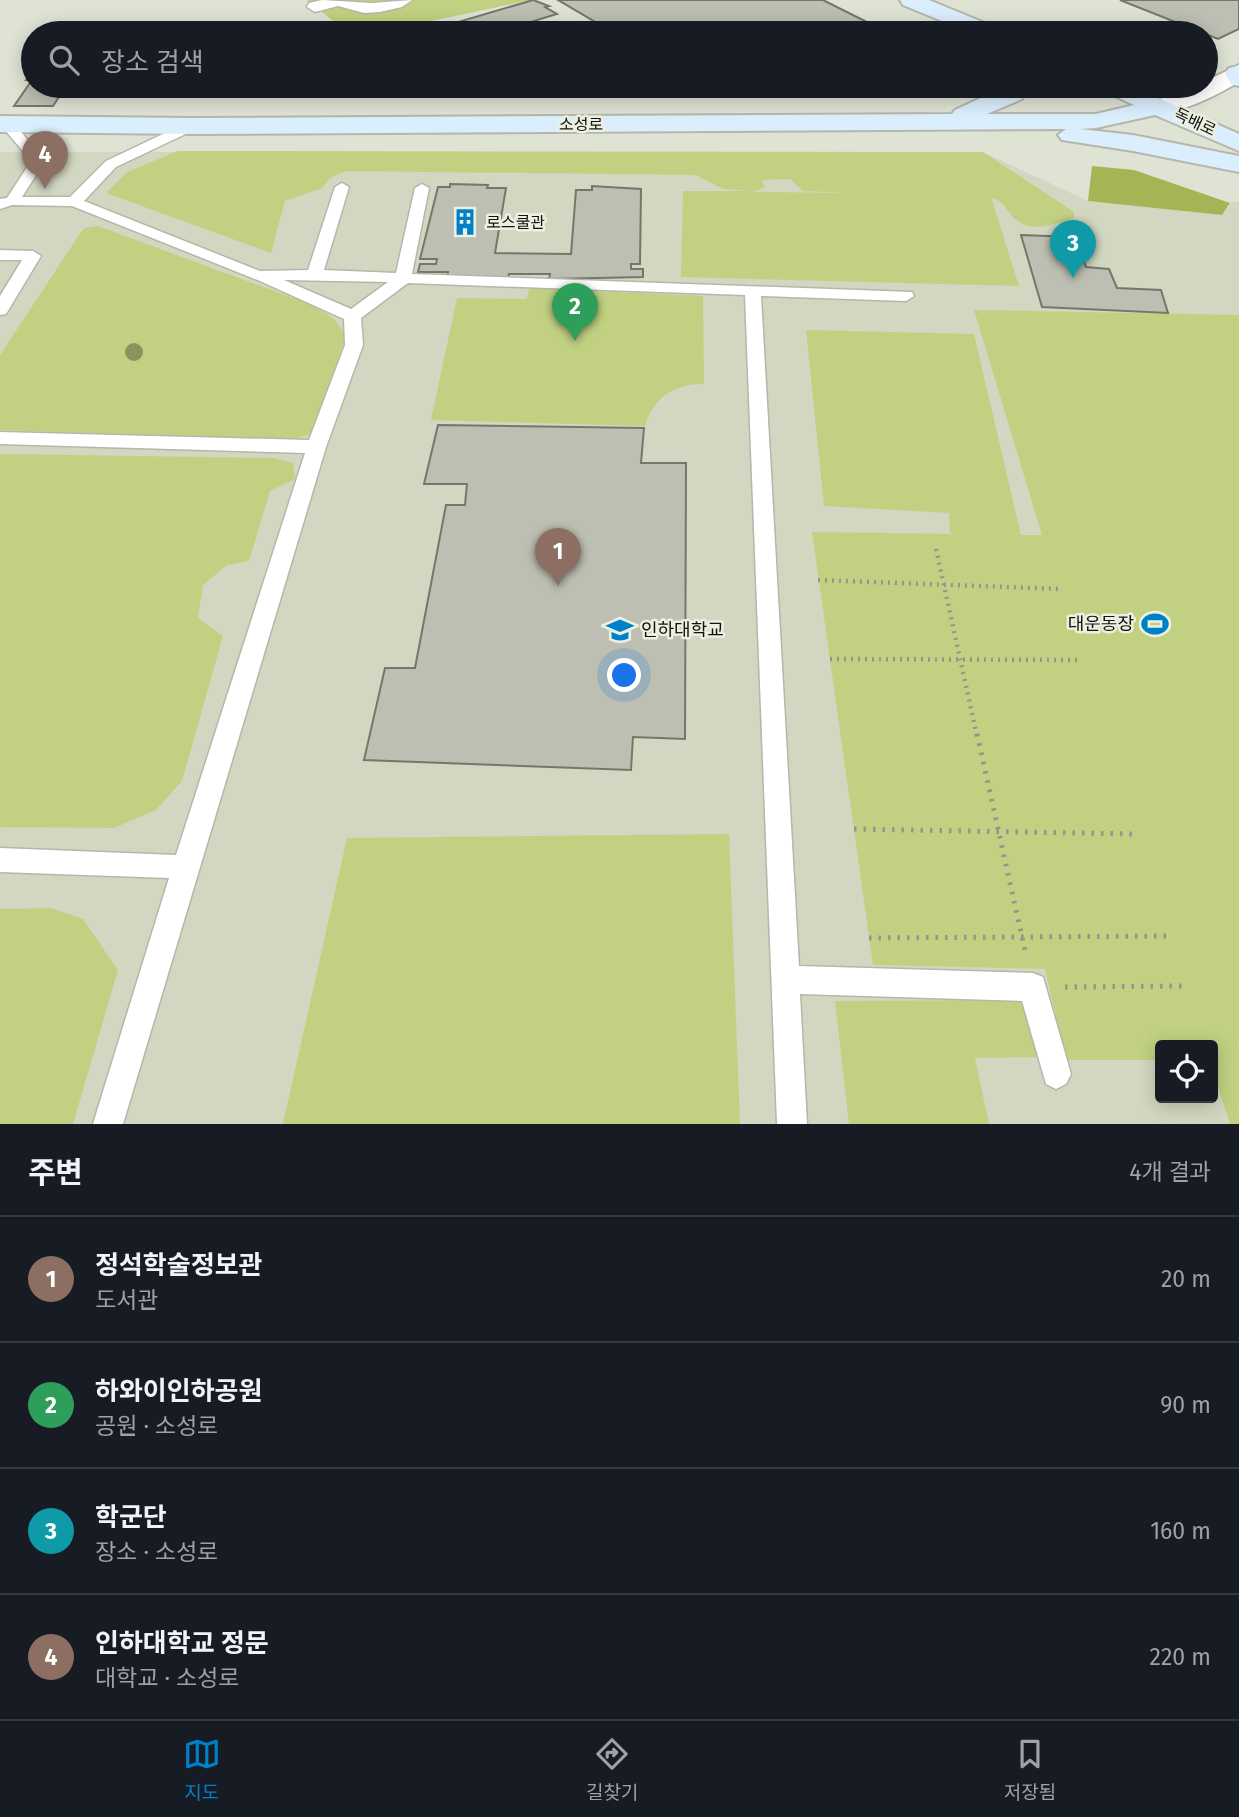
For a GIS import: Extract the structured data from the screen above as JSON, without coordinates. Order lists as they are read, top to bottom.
{
  "streets": {
    "main road": ["독배로", "소성로"]
  },
  "crossings": [
    ["독배로", "소성로"]
  ],
  "places": {
    "building": ["로스쿨관"],
    "sports": ["대운동장"],
    "school or university": ["인하대학교"]
  },
  "page": {
    "search": "장소 검색",
    "pins": [
      "4",
      "3",
      "2",
      "1"
    ],
    "heading": ["주변", "4개 결과"],
    "list": [
      {
        "mark": "1",
        "name": "정석학술정보관",
        "note": "도서관",
        "value": "20 m"
      },
      {
        "mark": "2",
        "name": "하와이인하공원",
        "note": "공원 · 소성로",
        "value": "90 m"
      },
      {
        "mark": "3",
        "name": "학군단",
        "note": "장소 · 소성로",
        "value": "160 m"
      },
      {
        "mark": "4",
        "name": "인하대학교 정문",
        "note": "대학교 · 소성로",
        "value": "220 m"
      }
    ],
    "nav": ["지도", "길찾기", "저장됨"]
  }
}
